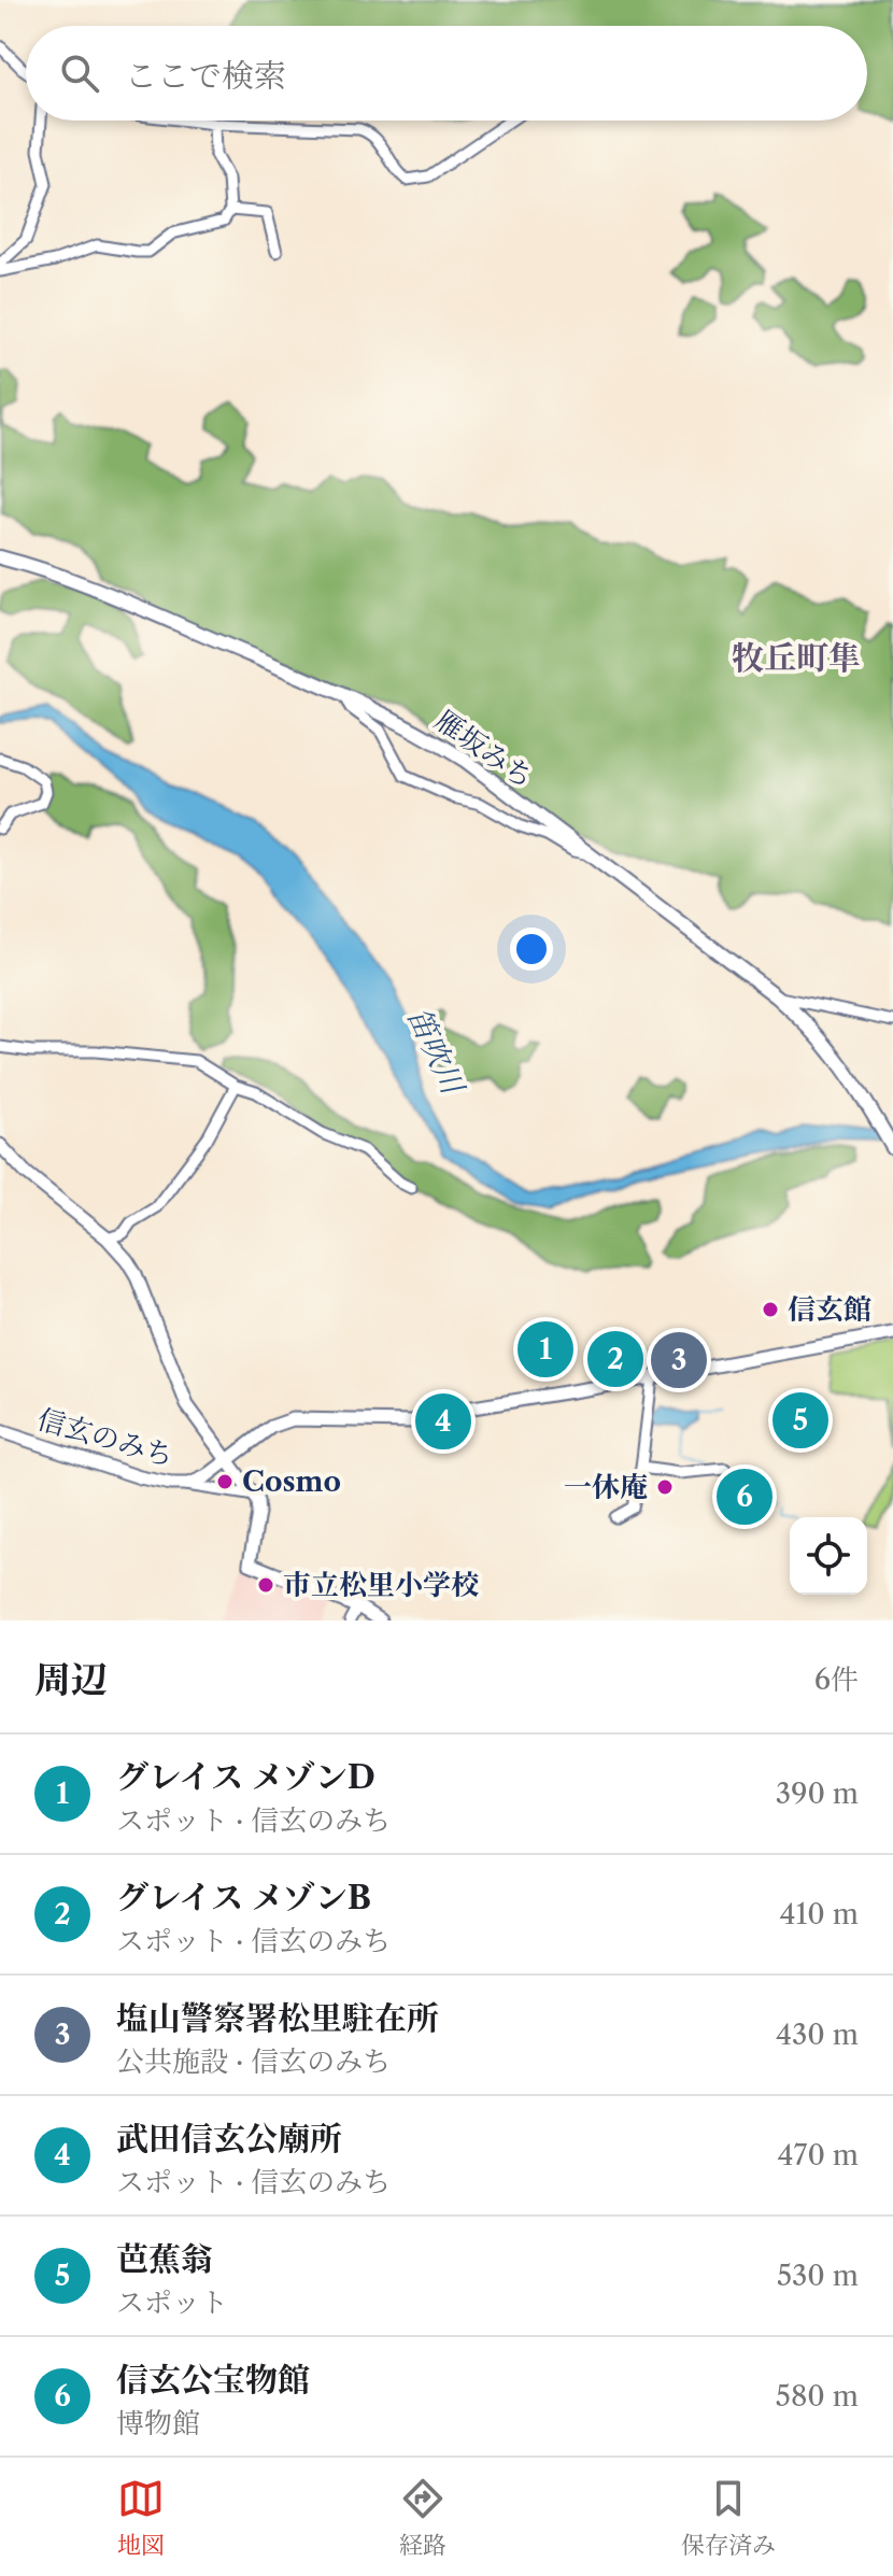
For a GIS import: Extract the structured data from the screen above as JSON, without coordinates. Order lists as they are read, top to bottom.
{
  "streets": {
    "highway": ["雁坂みち"],
    "main road": ["信玄のみち"]
  },
  "districts": ["牧丘町隼"],
  "water": ["笛吹川"],
  "places": [
    "信玄館",
    "Cosmo",
    "一休庵",
    "市立松里小学校"
  ],
  "page": {
    "search": "ここで検索",
    "pins": [
      "1",
      "2",
      "3",
      "5",
      "4",
      "6"
    ],
    "heading": ["周辺", "6件"],
    "list": [
      {
        "mark": "1",
        "name": "グレイス メゾンD",
        "note": "スポット · 信玄のみち",
        "value": "390 m"
      },
      {
        "mark": "2",
        "name": "グレイス メゾンB",
        "note": "スポット · 信玄のみち",
        "value": "410 m"
      },
      {
        "mark": "3",
        "name": "塩山警察署松里駐在所",
        "note": "公共施設 · 信玄のみち",
        "value": "430 m"
      },
      {
        "mark": "4",
        "name": "武田信玄公廟所",
        "note": "スポット · 信玄のみち",
        "value": "470 m"
      },
      {
        "mark": "5",
        "name": "芭蕉翁",
        "note": "スポット",
        "value": "530 m"
      },
      {
        "mark": "6",
        "name": "信玄公宝物館",
        "note": "博物館",
        "value": "580 m"
      }
    ],
    "nav": ["地図", "経路", "保存済み"]
  }
}
